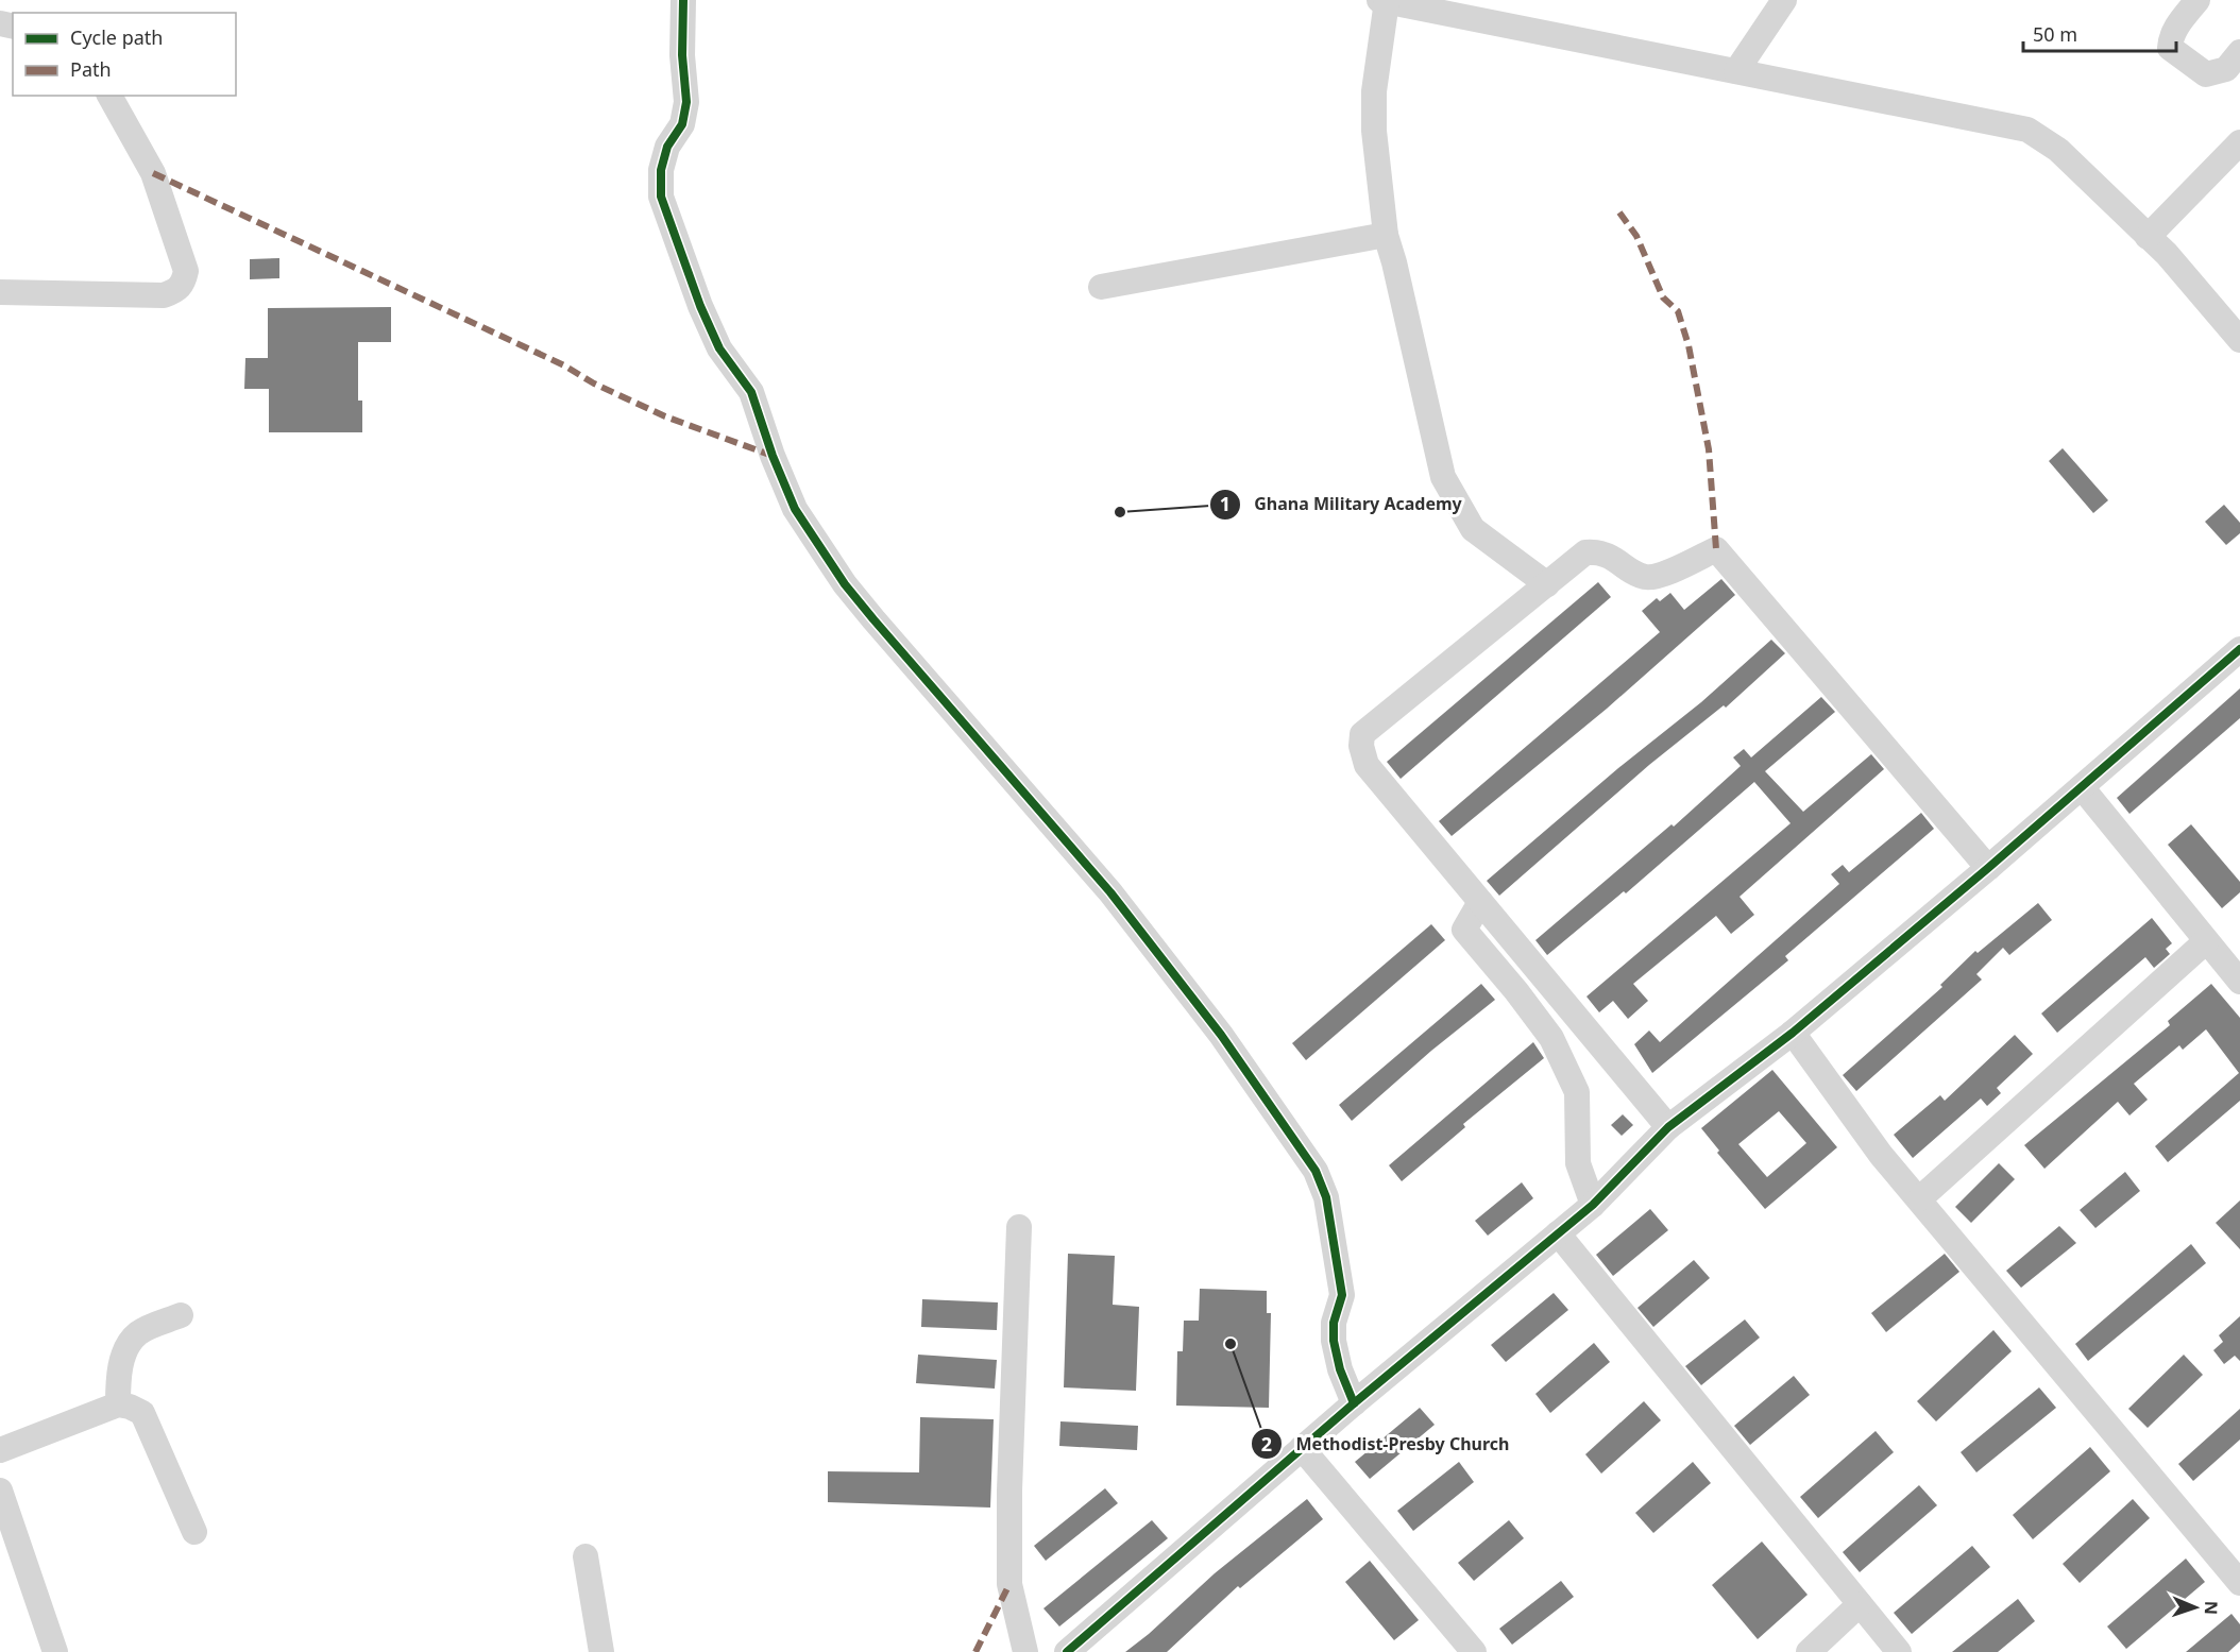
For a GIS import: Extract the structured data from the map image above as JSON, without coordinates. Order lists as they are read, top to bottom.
{
  "places": ["Ghana Military Academy", "Methodist-Presby Church"],
  "legend": ["Cycle path", "Path"],
  "scale_bar": "50 m",
  "north": "right"
}
